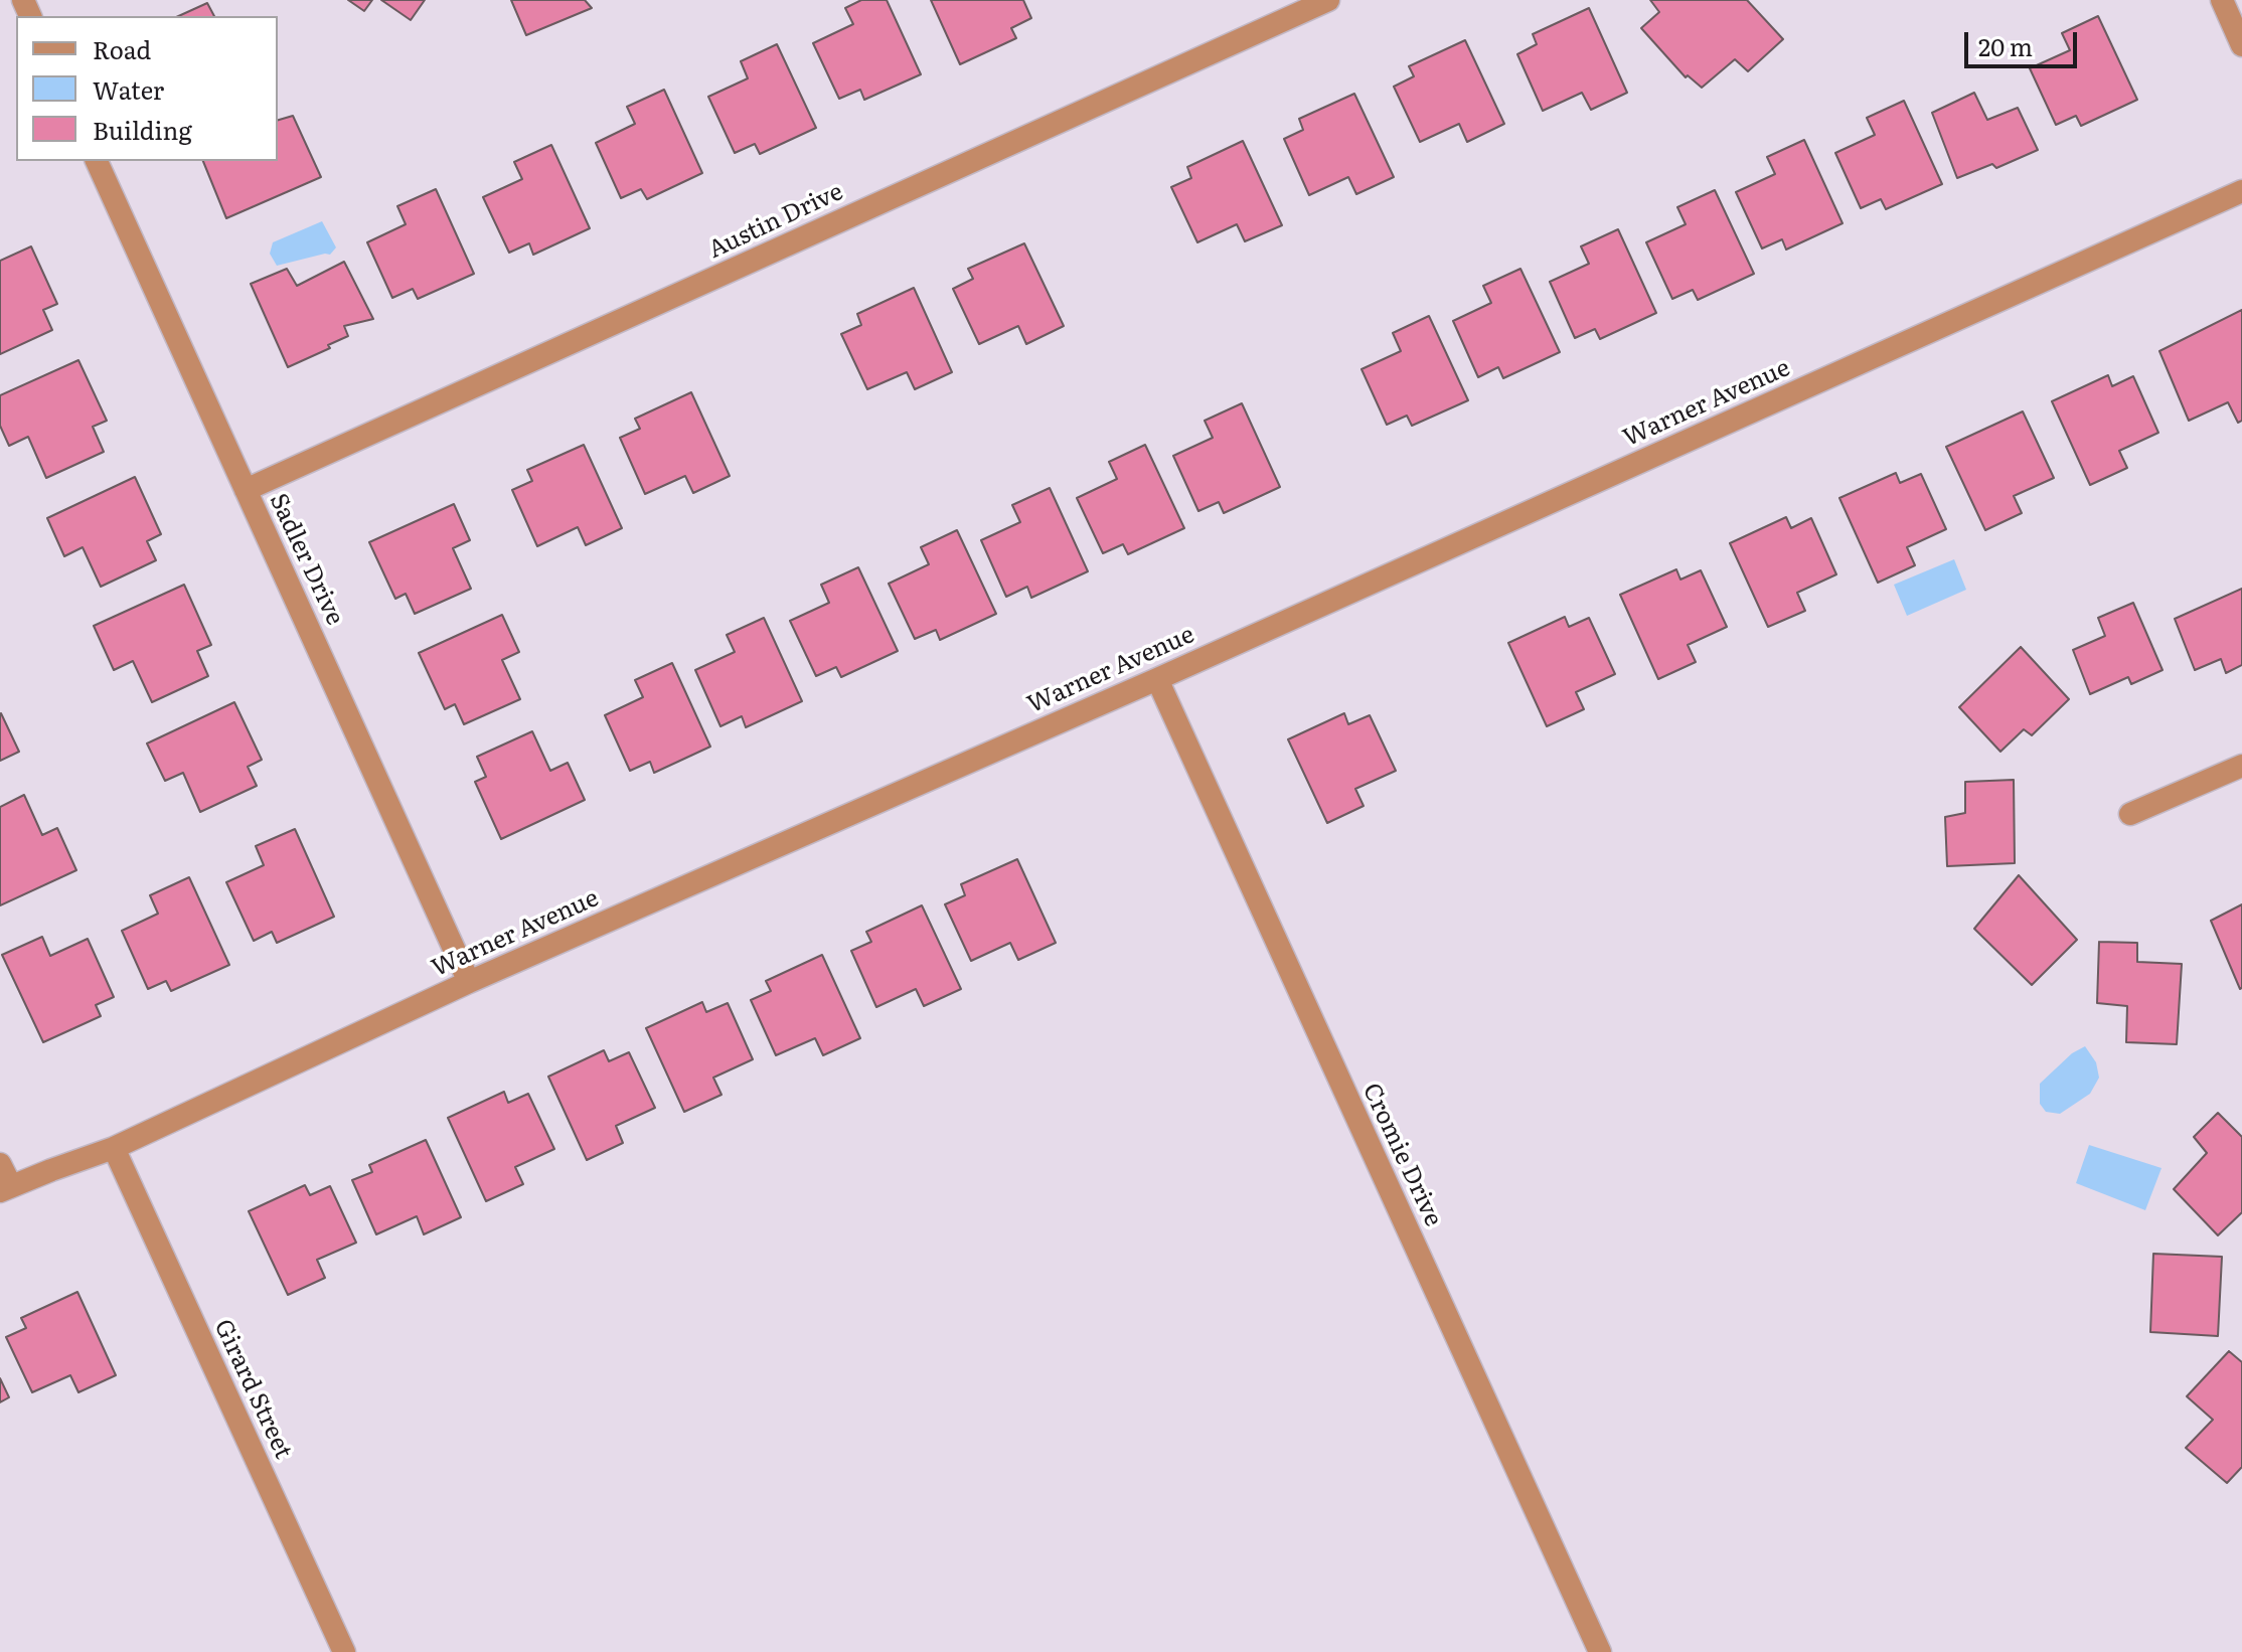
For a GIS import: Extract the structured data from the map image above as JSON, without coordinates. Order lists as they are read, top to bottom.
{
  "streets": {
    "street": [
      "Austin Drive",
      "Warner Avenue",
      "Sadler Drive",
      "Cromie Drive",
      "Girard Street"
    ]
  },
  "crossings": [
    ["Austin Drive", "Sadler Drive"],
    ["Warner Avenue", "Sadler Drive"],
    ["Warner Avenue", "Cromie Drive"],
    ["Warner Avenue", "Girard Street"]
  ],
  "legend": ["Road", "Water", "Building"],
  "scale_bar": "20 m"
}
